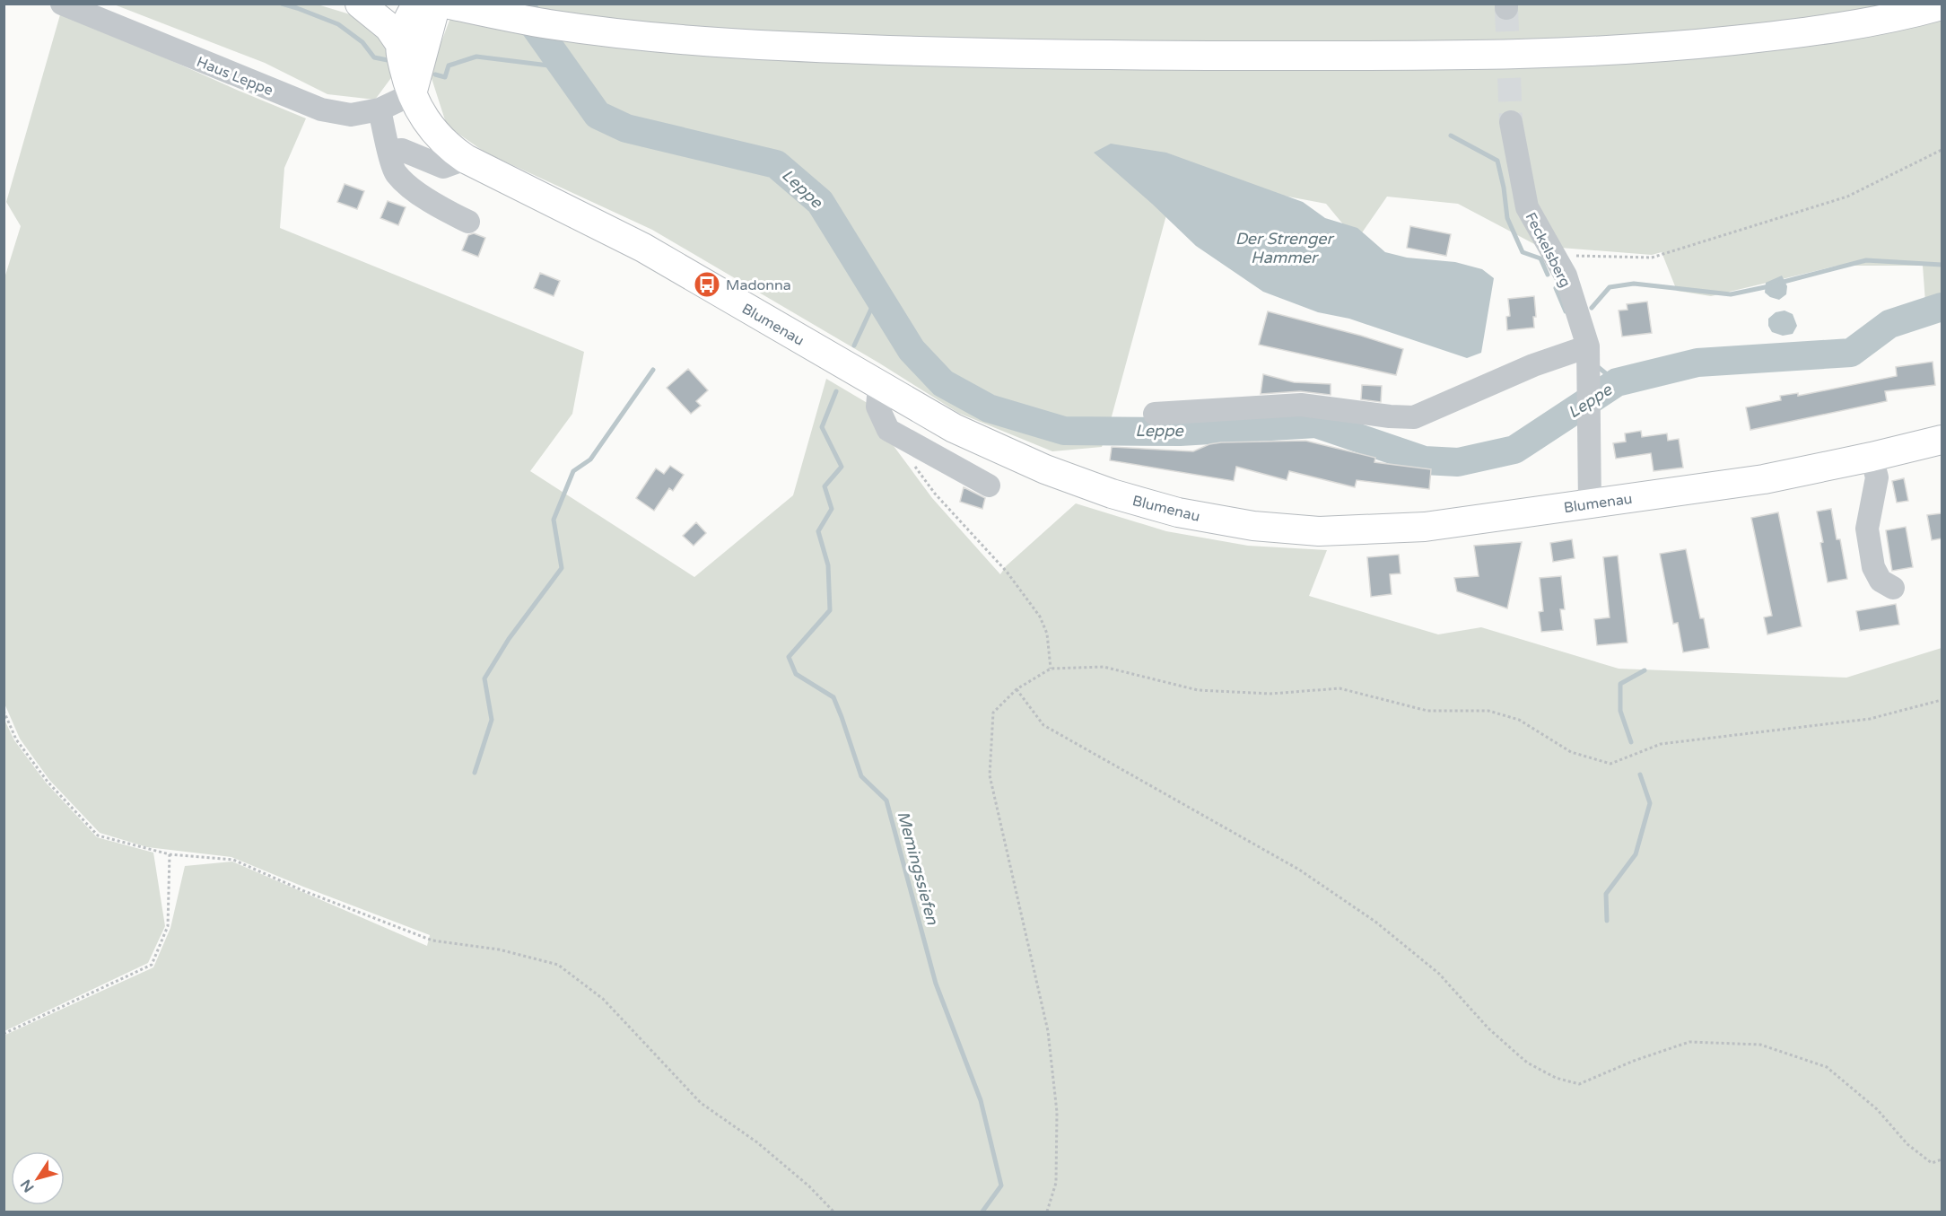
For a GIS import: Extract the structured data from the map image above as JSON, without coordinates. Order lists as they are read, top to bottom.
{
  "streets": {
    "main road": ["Blumenau"],
    "street": ["Haus Leppe", "Feckelsberg"]
  },
  "crossings": [
    ["Haus Leppe", "Blumenau"],
    ["Feckelsberg", "Blumenau"]
  ],
  "water": ["Leppe", "Der Strenger Hammer", "Memingssiefen"],
  "places": {
    "bus stop": ["Madonna"]
  },
  "north": "bottom left"
}
